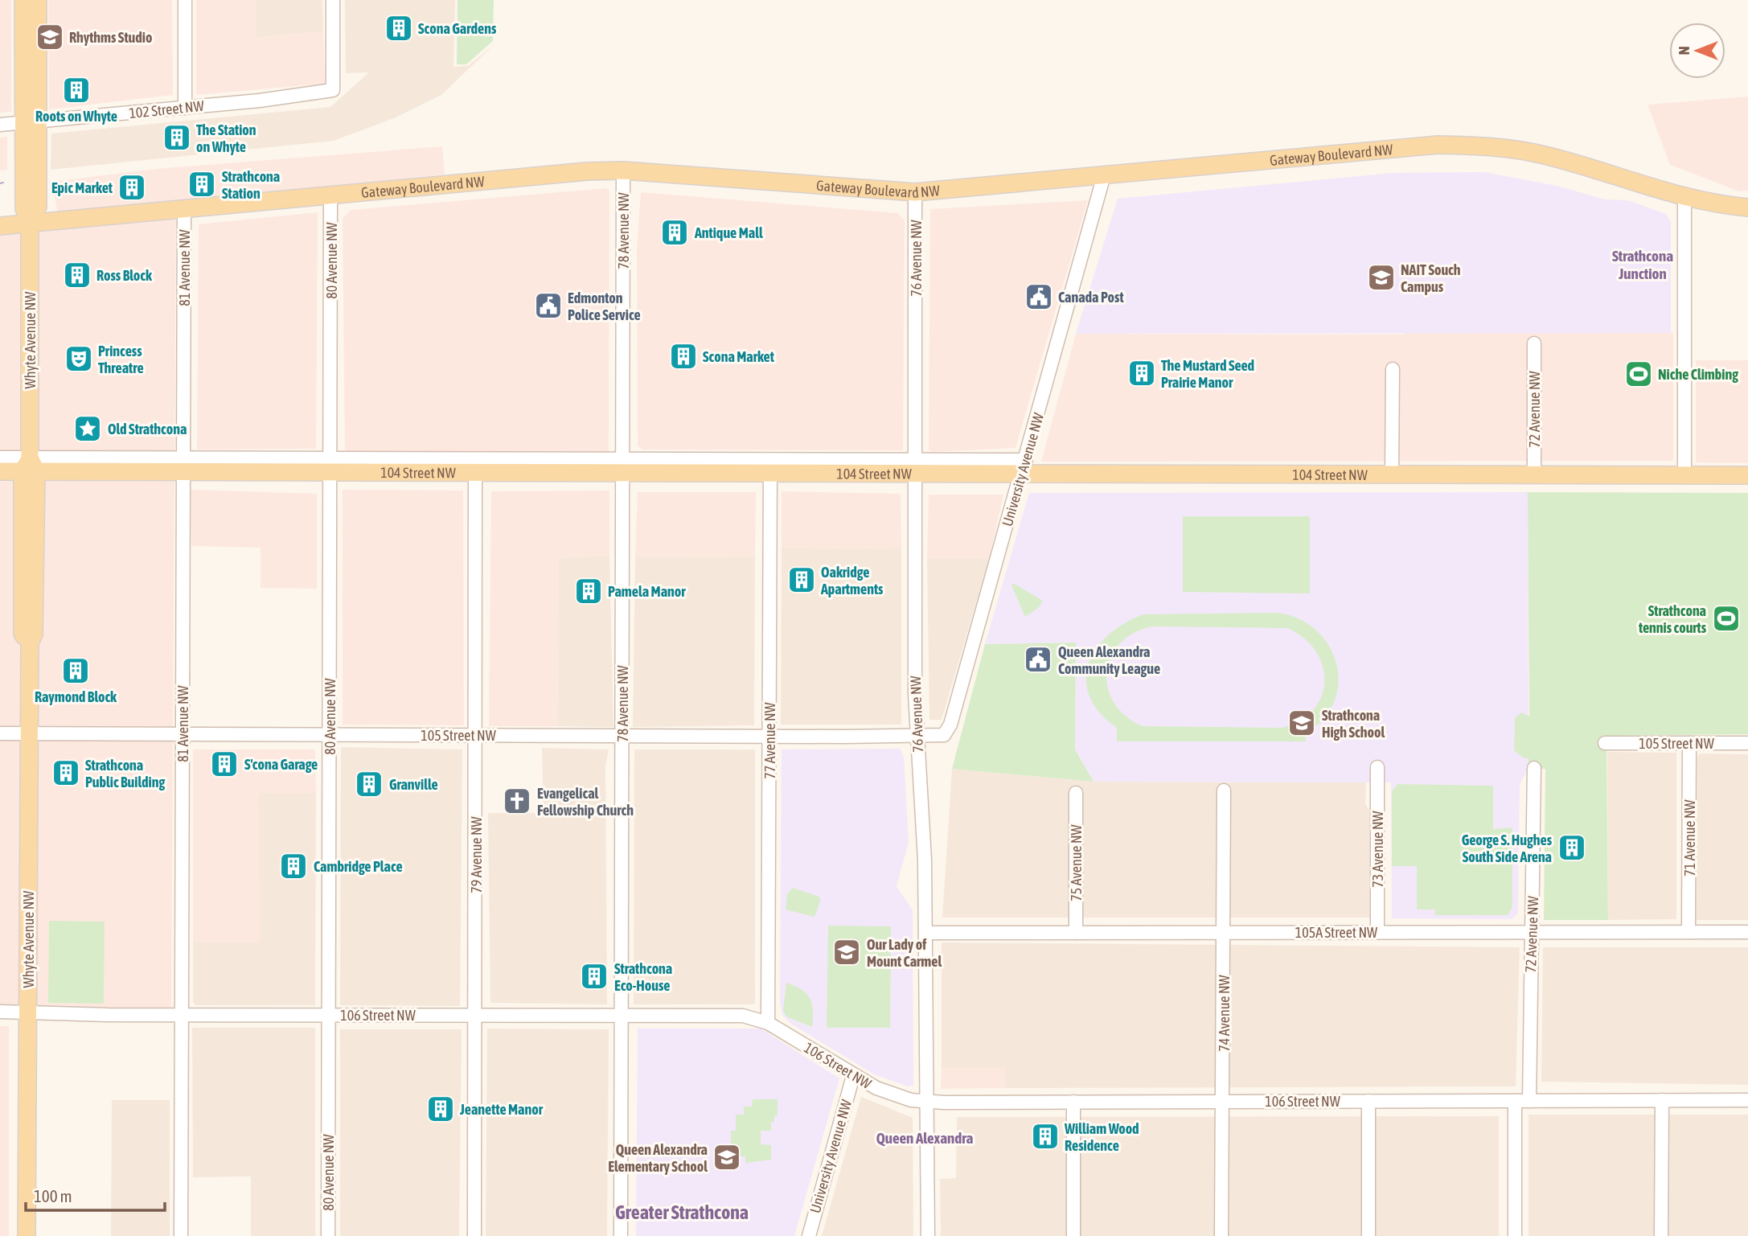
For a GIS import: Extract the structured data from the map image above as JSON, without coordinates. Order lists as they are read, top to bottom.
{
  "streets": {
    "main road": ["Gateway Boulevard NW", "Whyte Avenue NW", "104 Street NW"],
    "street": [
      "102 Street NW",
      "78 Avenue NW",
      "76 Avenue NW",
      "80 Avenue NW",
      "81 Avenue NW",
      "72 Avenue NW",
      "University Avenue NW",
      "105 Street NW",
      "77 Avenue NW",
      "71 Avenue NW",
      "73 Avenue NW",
      "79 Avenue NW",
      "75 Avenue NW",
      "105A Street NW",
      "74 Avenue NW",
      "106 Street NW"
    ]
  },
  "crossings": [
    ["102 Street NW", "Whyte Avenue NW"],
    ["Gateway Boulevard NW", "78 Avenue NW"],
    ["Gateway Boulevard NW", "76 Avenue NW"],
    ["Gateway Boulevard NW", "80 Avenue NW"],
    ["Gateway Boulevard NW", "81 Avenue NW"],
    ["Gateway Boulevard NW", "Whyte Avenue NW"],
    ["Gateway Boulevard NW", "University Avenue NW"],
    ["78 Avenue NW", "104 Street NW"],
    ["78 Avenue NW", "105 Street NW"],
    ["78 Avenue NW", "106 Street NW"],
    ["76 Avenue NW", "University Avenue NW"],
    ["76 Avenue NW", "104 Street NW"],
    ["76 Avenue NW", "105 Street NW"],
    ["76 Avenue NW", "105A Street NW"],
    ["76 Avenue NW", "106 Street NW"],
    ["80 Avenue NW", "104 Street NW"],
    ["80 Avenue NW", "105 Street NW"],
    ["80 Avenue NW", "106 Street NW"],
    ["81 Avenue NW", "104 Street NW"],
    ["81 Avenue NW", "105 Street NW"],
    ["81 Avenue NW", "106 Street NW"],
    ["Whyte Avenue NW", "104 Street NW"],
    ["Whyte Avenue NW", "105 Street NW"],
    ["Whyte Avenue NW", "106 Street NW"],
    ["72 Avenue NW", "104 Street NW"],
    ["72 Avenue NW", "105A Street NW"],
    ["72 Avenue NW", "106 Street NW"],
    ["University Avenue NW", "104 Street NW"],
    ["University Avenue NW", "105 Street NW"],
    ["University Avenue NW", "106 Street NW"],
    ["104 Street NW", "77 Avenue NW"],
    ["104 Street NW", "79 Avenue NW"],
    ["105 Street NW", "77 Avenue NW"],
    ["105 Street NW", "71 Avenue NW"],
    ["105 Street NW", "79 Avenue NW"],
    ["77 Avenue NW", "106 Street NW"],
    ["71 Avenue NW", "105A Street NW"],
    ["73 Avenue NW", "105A Street NW"],
    ["79 Avenue NW", "106 Street NW"],
    ["75 Avenue NW", "105A Street NW"],
    ["105A Street NW", "74 Avenue NW"],
    ["74 Avenue NW", "106 Street NW"]
  ],
  "districts": ["Strathcona Junction", "Queen Alexandra", "Greater Strathcona"],
  "places": {
    "building": [
      "Scona Gardens",
      "Roots on Whyte",
      "The Station on Whyte",
      "Strathcona Station",
      "Epic Market",
      "Antique Mall",
      "Ross Block",
      "Scona Market",
      "The Mustard Seed Prairie Manor",
      "Oakridge Apartments",
      "Pamela Manor",
      "Raymond Block",
      "S'cona Garage",
      "Strathcona Public Building",
      "Granville",
      "George S. Hughes South Side Arena",
      "Cambridge Place",
      "Strathcona Eco-House",
      "Jeanette Manor",
      "William Wood Residence"
    ],
    "school or university": [
      "Rhythms Studio",
      "NAIT Souch Campus",
      "Strathcona High School",
      "Our Lady of Mount Carmel",
      "Queen Alexandra Elementary School"
    ],
    "public building": ["Canada Post", "Edmonton Police Service", "Queen Alexandra Community League"],
    "theatre": ["Princess Threatre"],
    "sports": ["Niche Climbing", "Strathcona tennis courts"],
    "place": ["Old Strathcona"],
    "church": ["Evangelical Fellowship Church"]
  },
  "scale_bar": "100 m",
  "north": "left"
}
